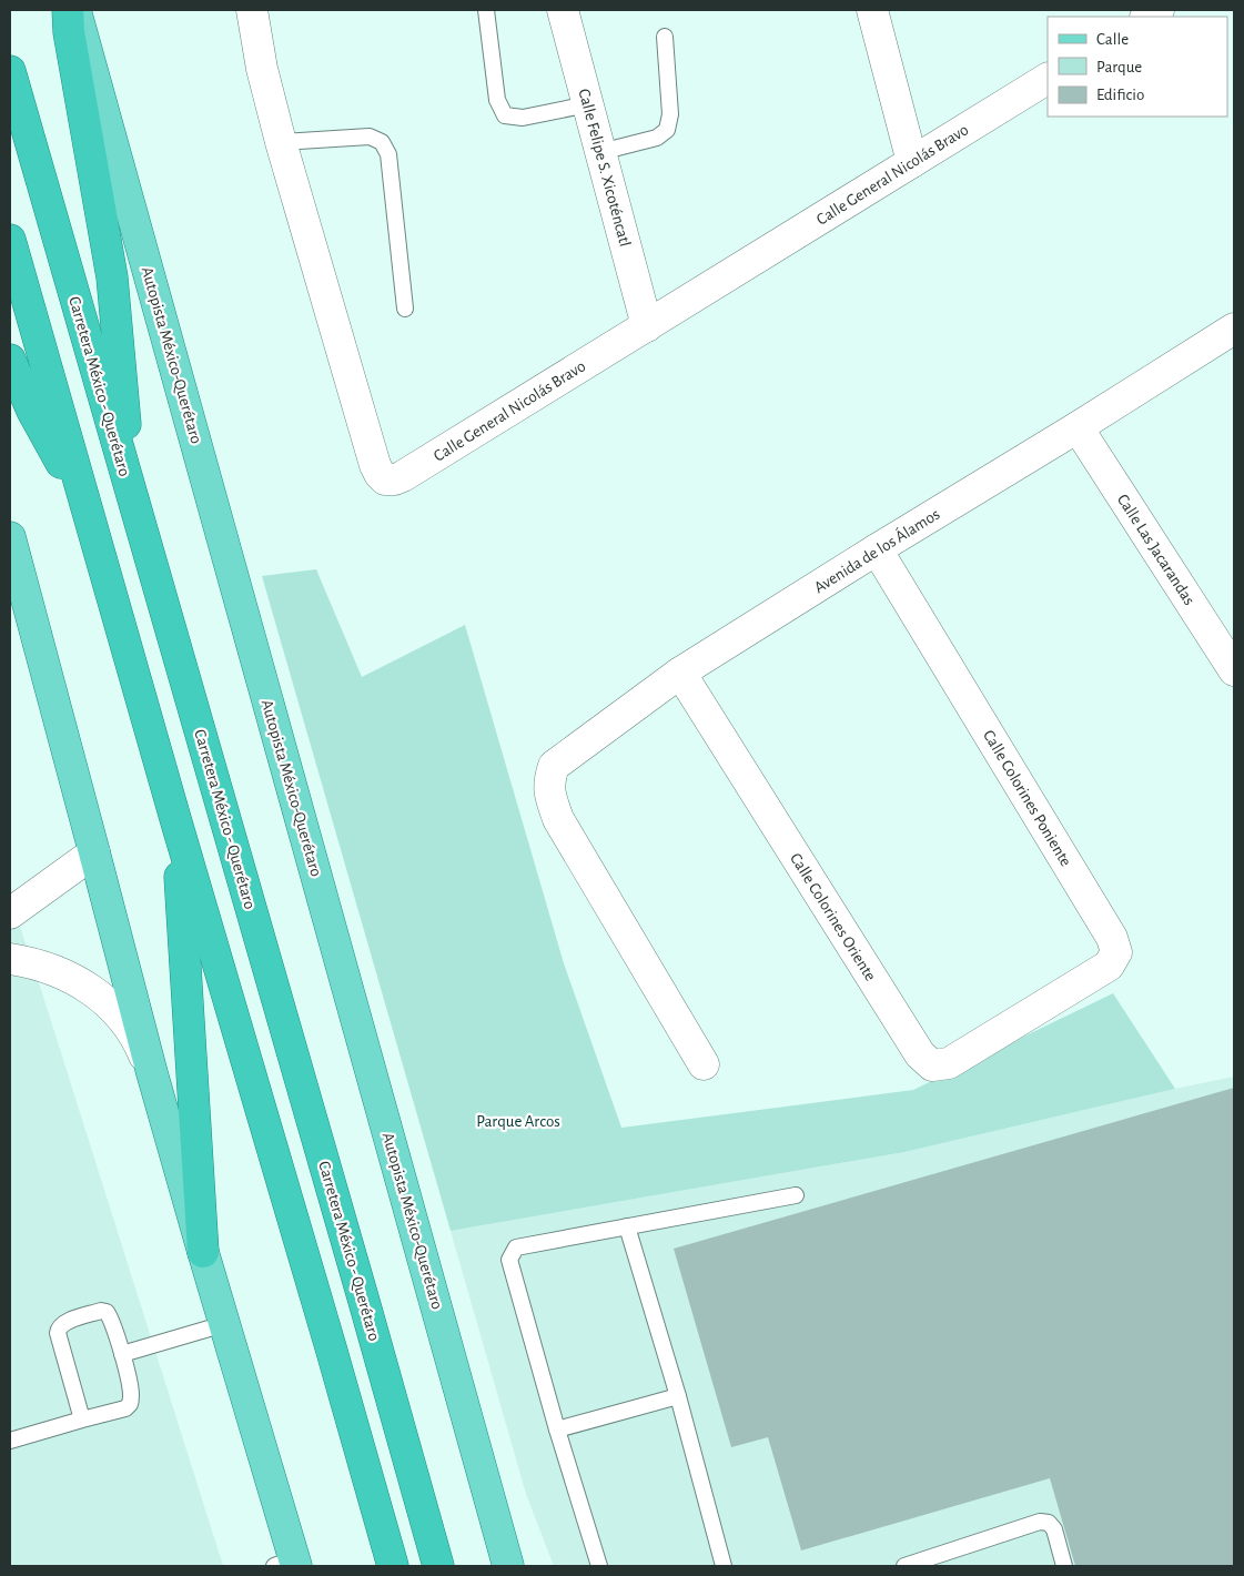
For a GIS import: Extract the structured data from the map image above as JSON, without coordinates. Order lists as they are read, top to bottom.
{
  "streets": {
    "highway": ["Carretera México - Querétaro"],
    "main road": ["Autopista México-Querétaro"],
    "street": [
      "Calle Felipe S. Xicoténcatl",
      "Calle General Nicolás Bravo",
      "Calle Las Jacarandas",
      "Avenida de los Álamos",
      "Calle Colorines Poniente",
      "Calle Colorines Oriente"
    ]
  },
  "crossings": [
    ["Calle Felipe S. Xicoténcatl", "Calle General Nicolás Bravo"],
    ["Calle Las Jacarandas", "Avenida de los Álamos"],
    ["Avenida de los Álamos", "Calle Colorines Poniente"],
    ["Avenida de los Álamos", "Calle Colorines Oriente"],
    ["Calle Colorines Poniente", "Calle Colorines Oriente"]
  ],
  "parks": ["Parque Arcos"],
  "legend": ["Calle", "Parque", "Edificio"]
}
